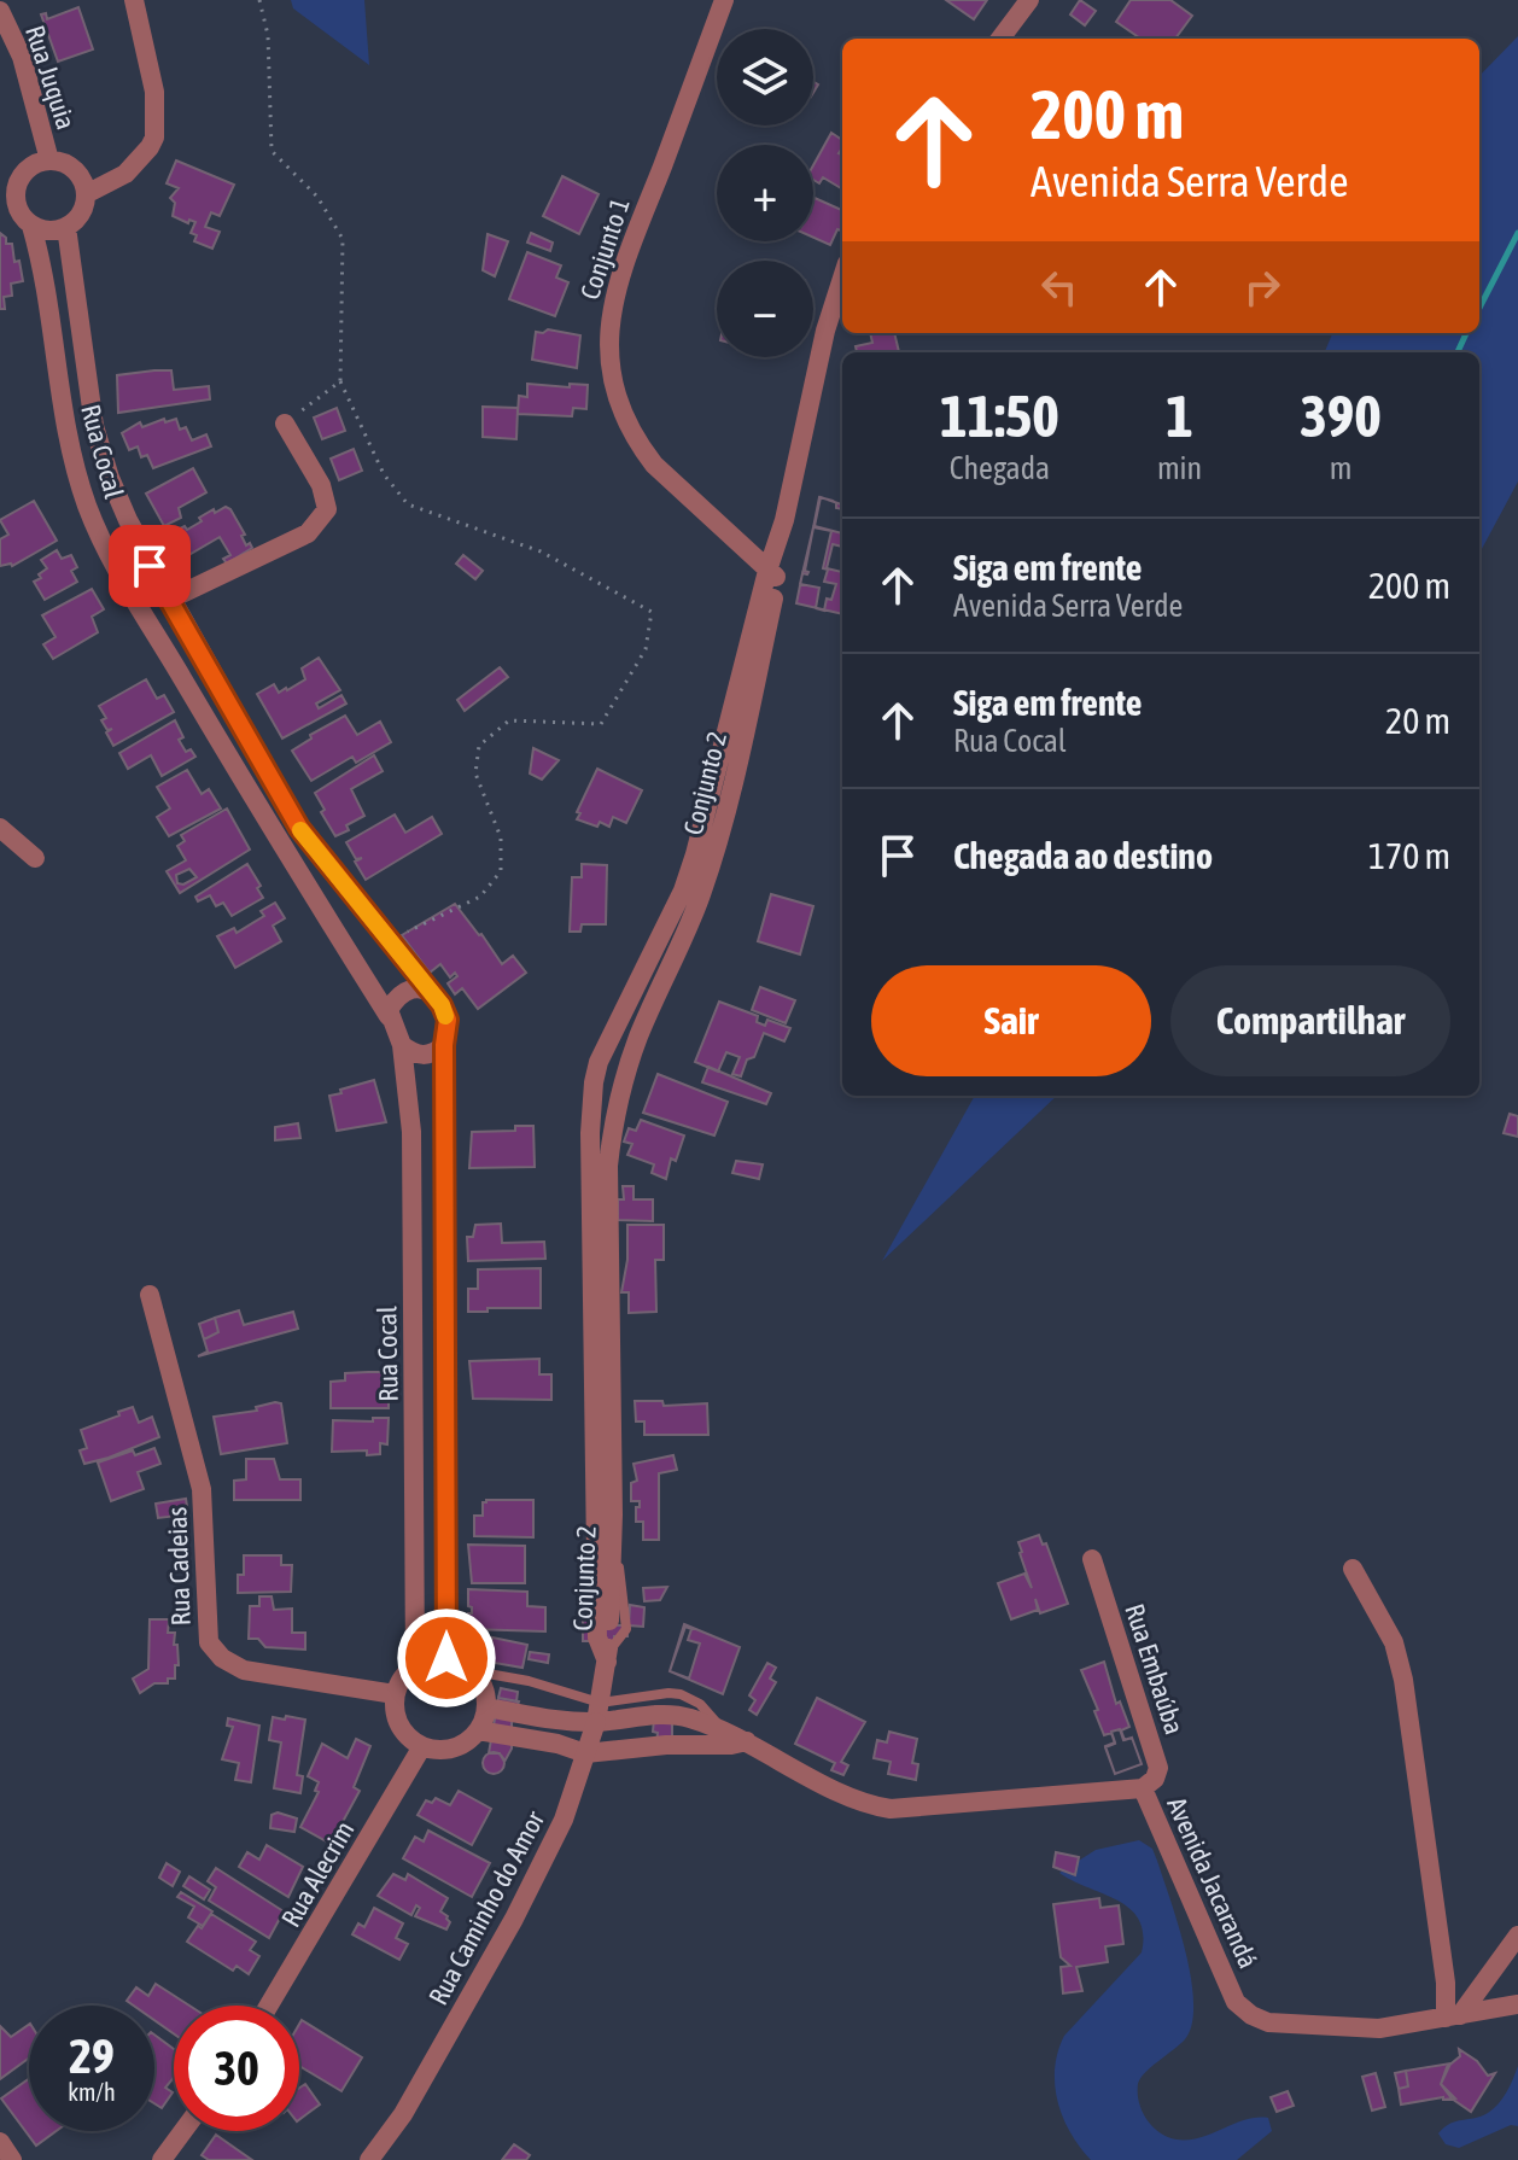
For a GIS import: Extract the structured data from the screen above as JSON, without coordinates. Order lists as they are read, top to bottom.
{
  "streets": {
    "street": [
      "Rua Juquia",
      "Conjunto 1",
      "Rua Cocal",
      "Conjunto 2",
      "Rua Cadeias",
      "Rua Embaúba",
      "Rua Alecrim",
      "Avenida Jacarandá",
      "Rua Caminho do Amor"
    ]
  },
  "crossings": [
    ["Rua Juquia", "Rua Cocal"],
    ["Conjunto 1", "Conjunto 2"],
    ["Rua Cocal", "Rua Cadeias"],
    ["Rua Cocal", "Rua Alecrim"],
    ["Rua Cocal", "Avenida Jacarandá"],
    ["Conjunto 2", "Rua Caminho do Amor"],
    ["Rua Cadeias", "Rua Alecrim"],
    ["Rua Cadeias", "Avenida Jacarandá"],
    ["Rua Embaúba", "Avenida Jacarandá"],
    ["Rua Alecrim", "Avenida Jacarandá"],
    ["Avenida Jacarandá", "Rua Caminho do Amor"]
  ],
  "page": {
    "map_buttons": ["+", "−"],
    "turn": ["200 m", "Avenida Serra Verde"],
    "eta": [
      "11:50",
      "Chegada",
      "1",
      "min",
      "390",
      "m"
    ],
    "list": [
      {
        "name": "Siga em frente",
        "note": "Avenida Serra Verde",
        "value": "200 m"
      },
      {
        "name": "Siga em frente",
        "note": "Rua Cocal",
        "value": "20 m"
      },
      {
        "name": "Chegada ao destino",
        "value": "170 m"
      }
    ],
    "buttons": ["Sair", "Compartilhar"],
    "speed": "29 km/h",
    "limit": "30"
  }
}
